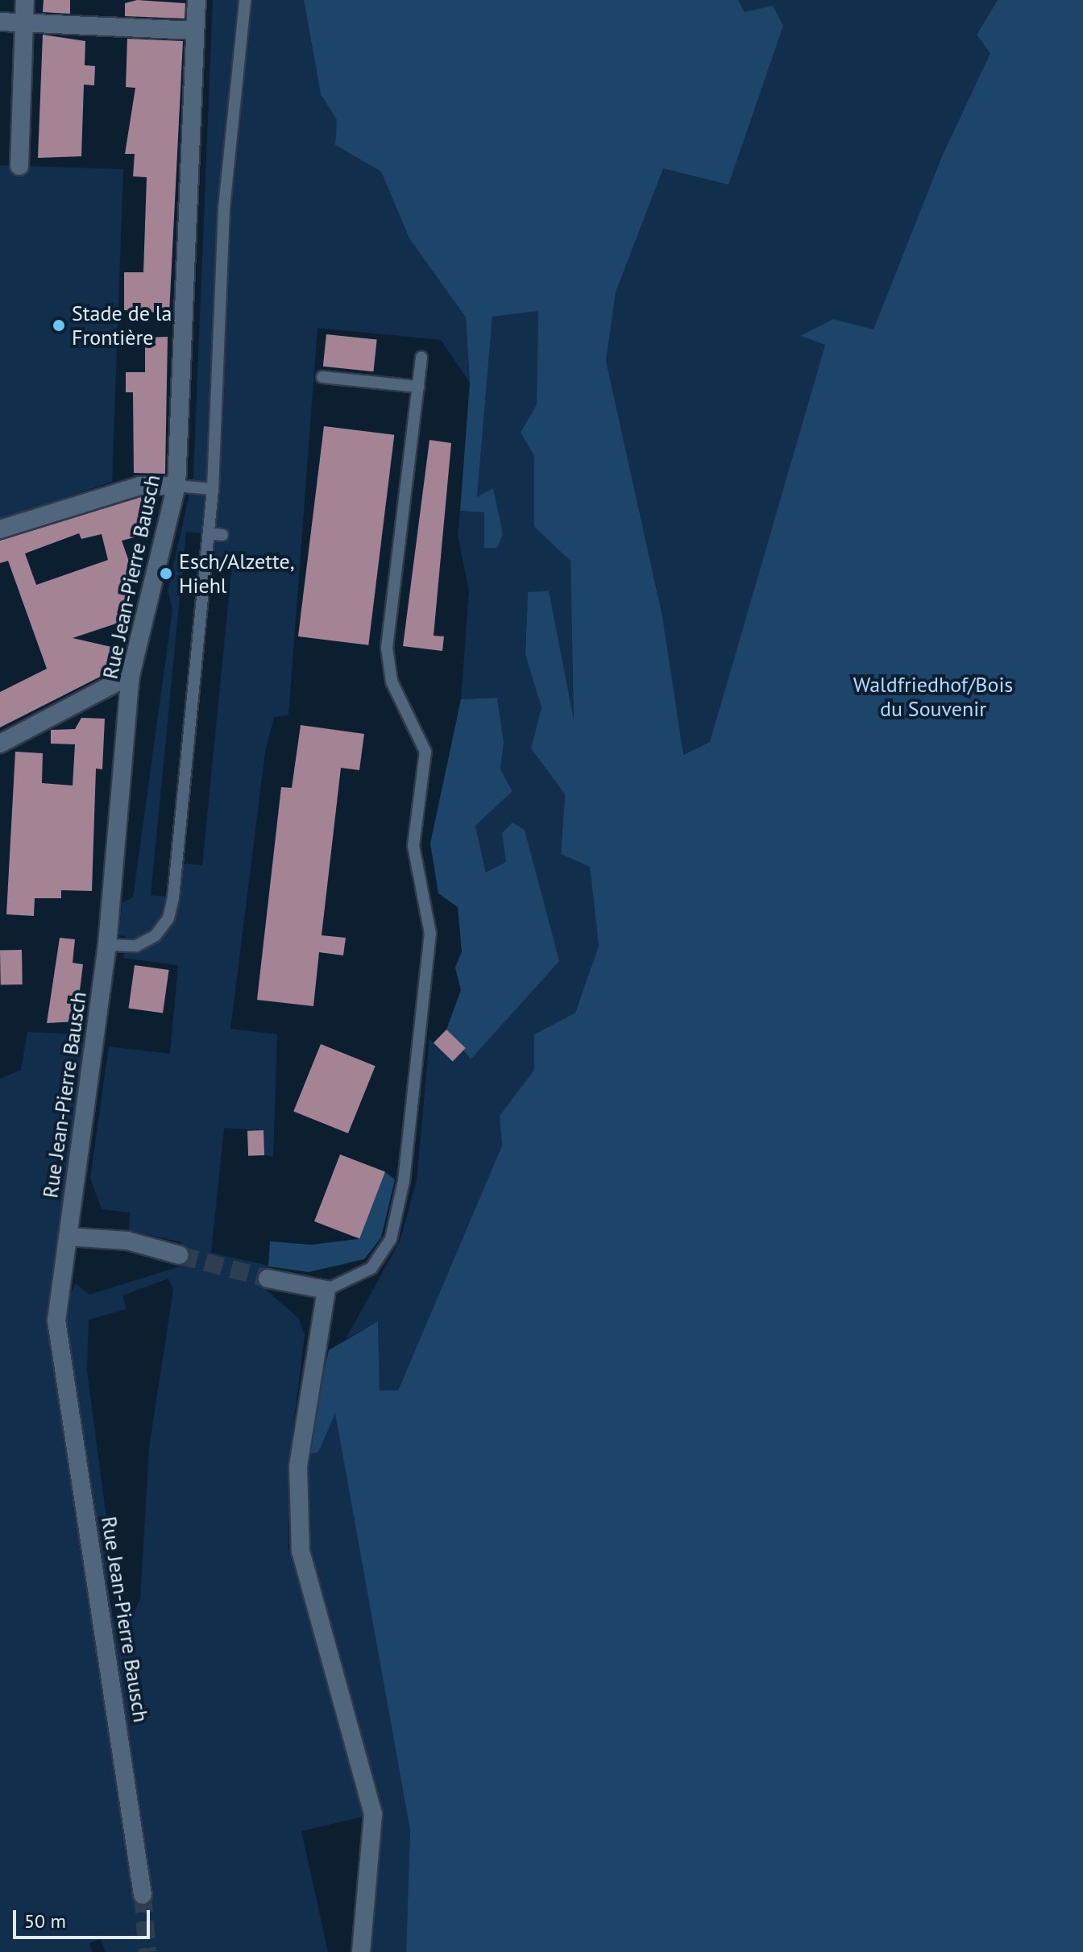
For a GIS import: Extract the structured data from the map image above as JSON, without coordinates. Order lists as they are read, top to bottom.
{
  "streets": {
    "street": ["Rue Jean-Pierre Bausch"]
  },
  "parks": ["Waldfriedhof/Bois du Souvenir"],
  "places": ["Stade de la Frontière", "Esch/Alzette, Hiehl"],
  "scale_bar": "50 m"
}
